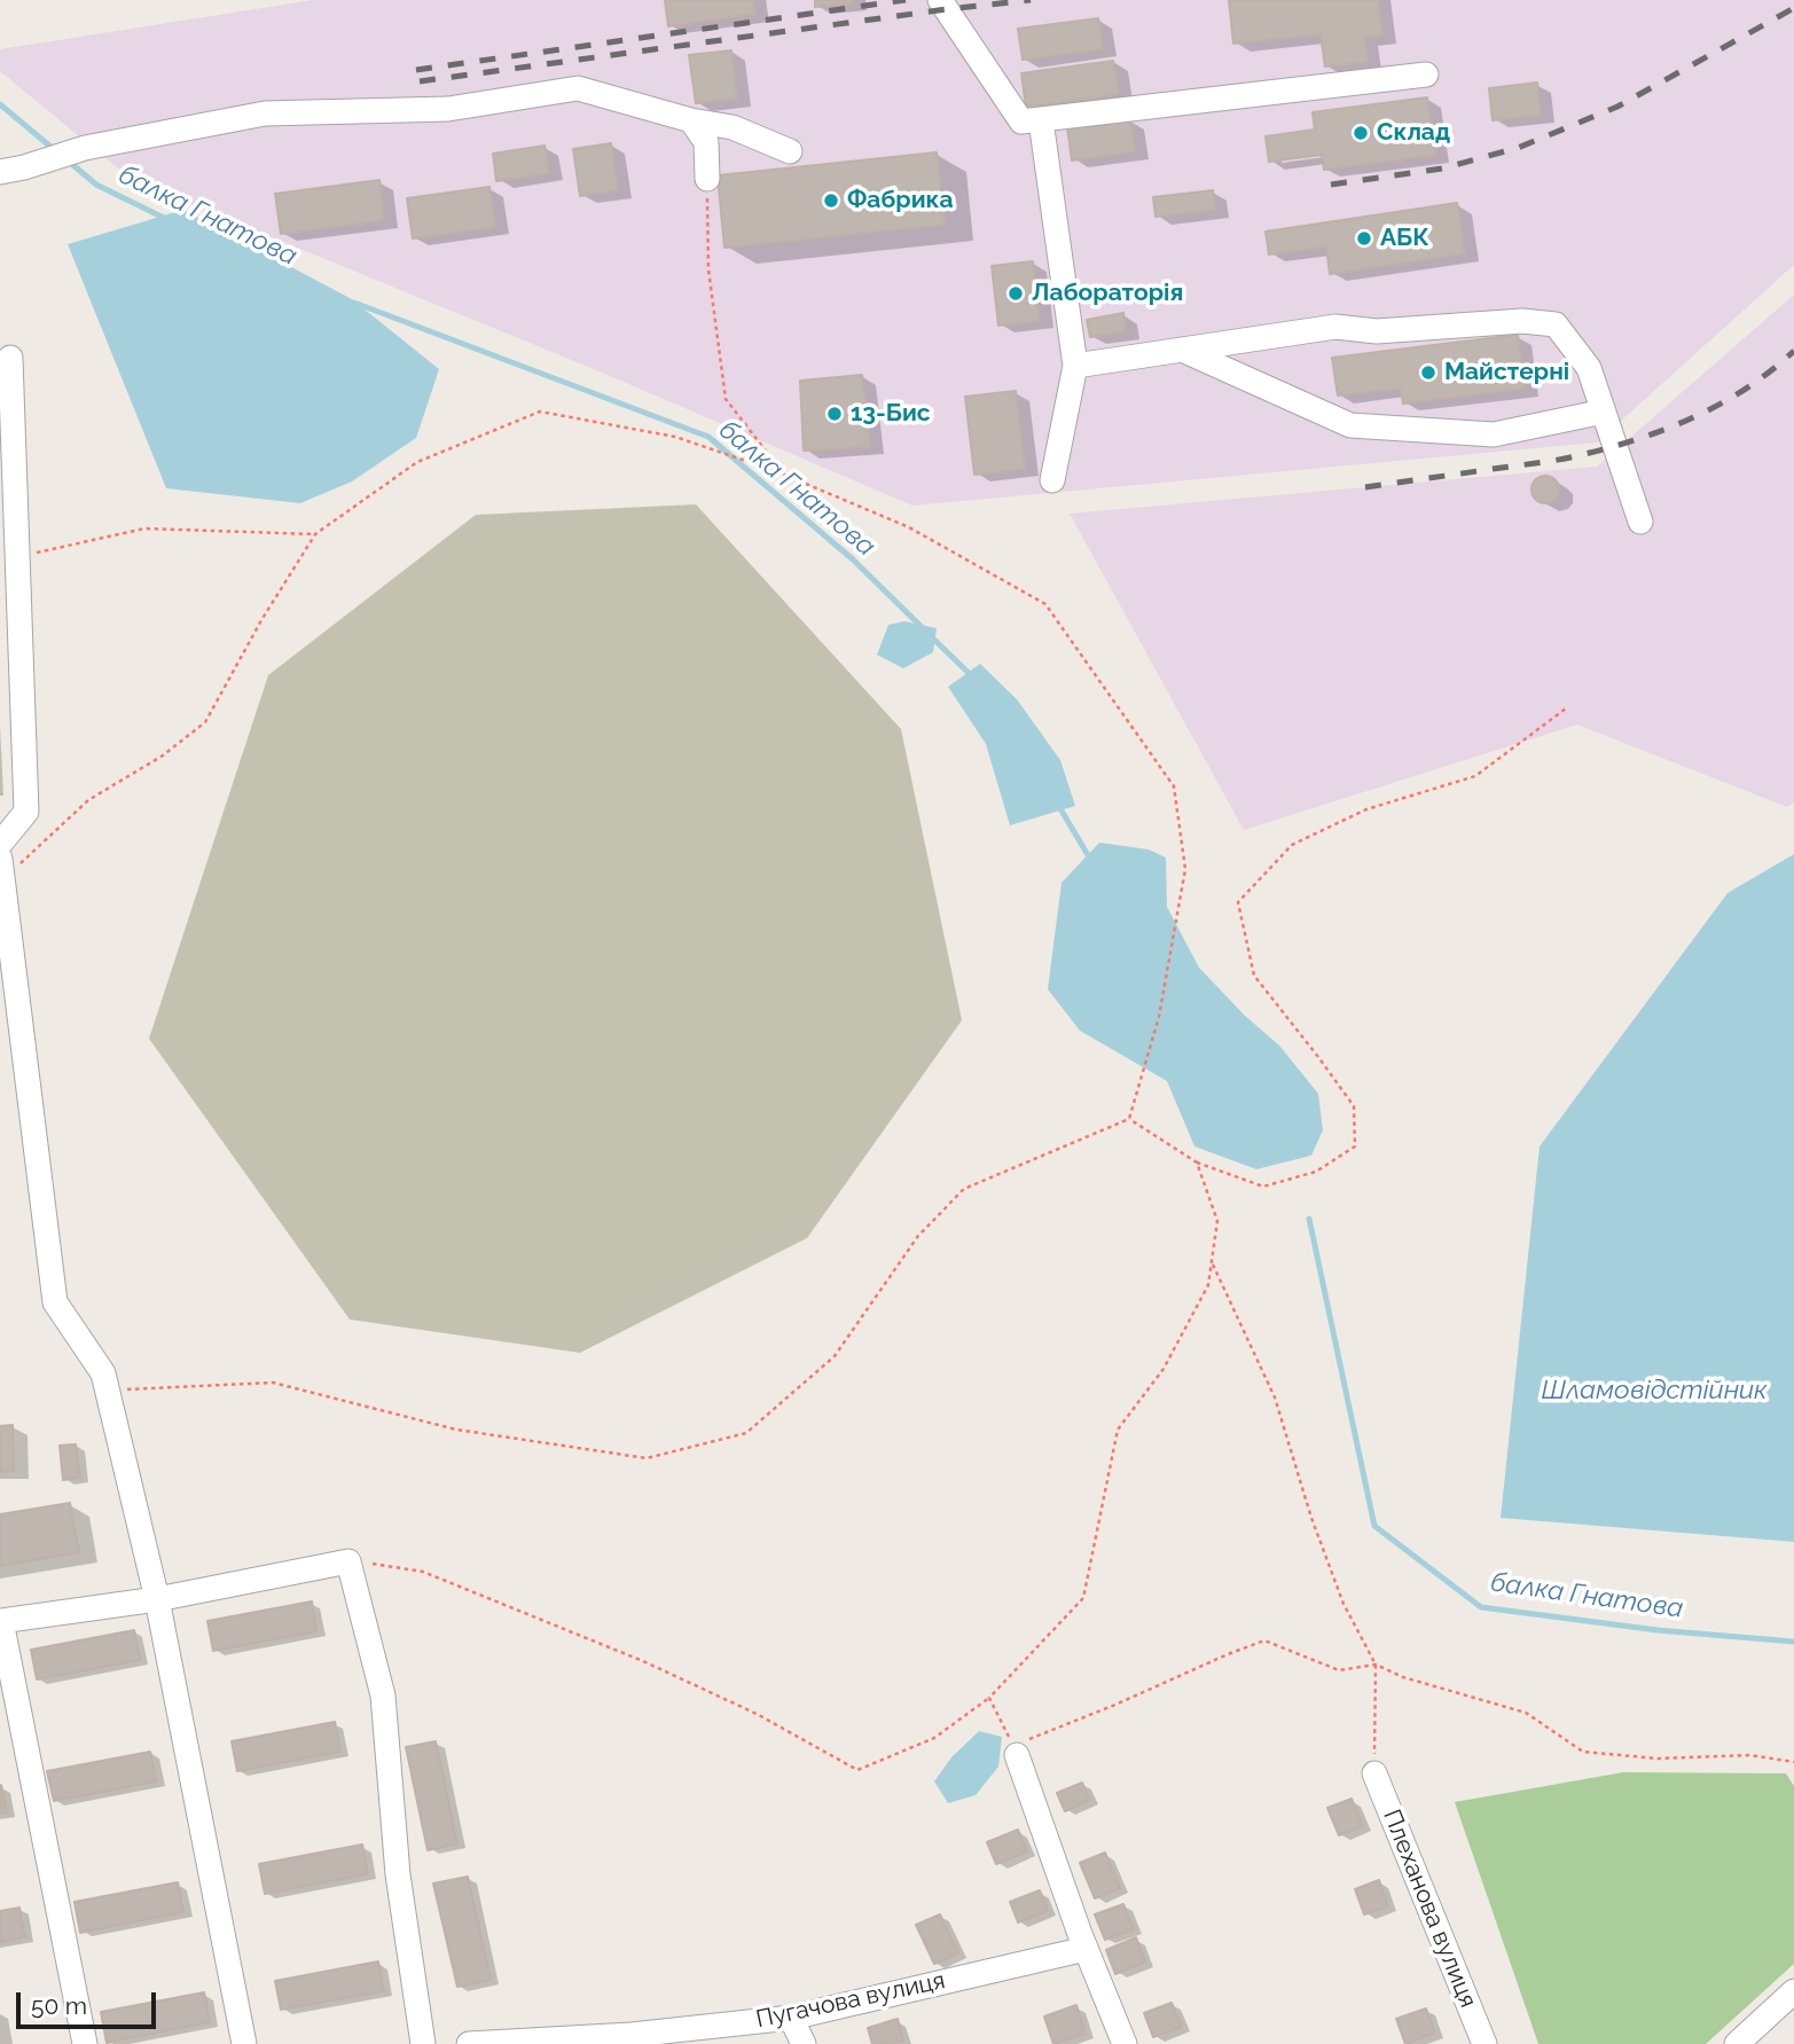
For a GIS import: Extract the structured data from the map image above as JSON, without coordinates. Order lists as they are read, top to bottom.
{
  "streets": {
    "street": ["Плеханова вулиця", "Пугачова вулиця"]
  },
  "water": ["балка Гнатова", "Шламовідстійник"],
  "places": [
    "Склад",
    "Фабрика",
    "АБК",
    "Лабораторія",
    "Майстерні",
    "13-Бис"
  ],
  "scale_bar": "50 m"
}
